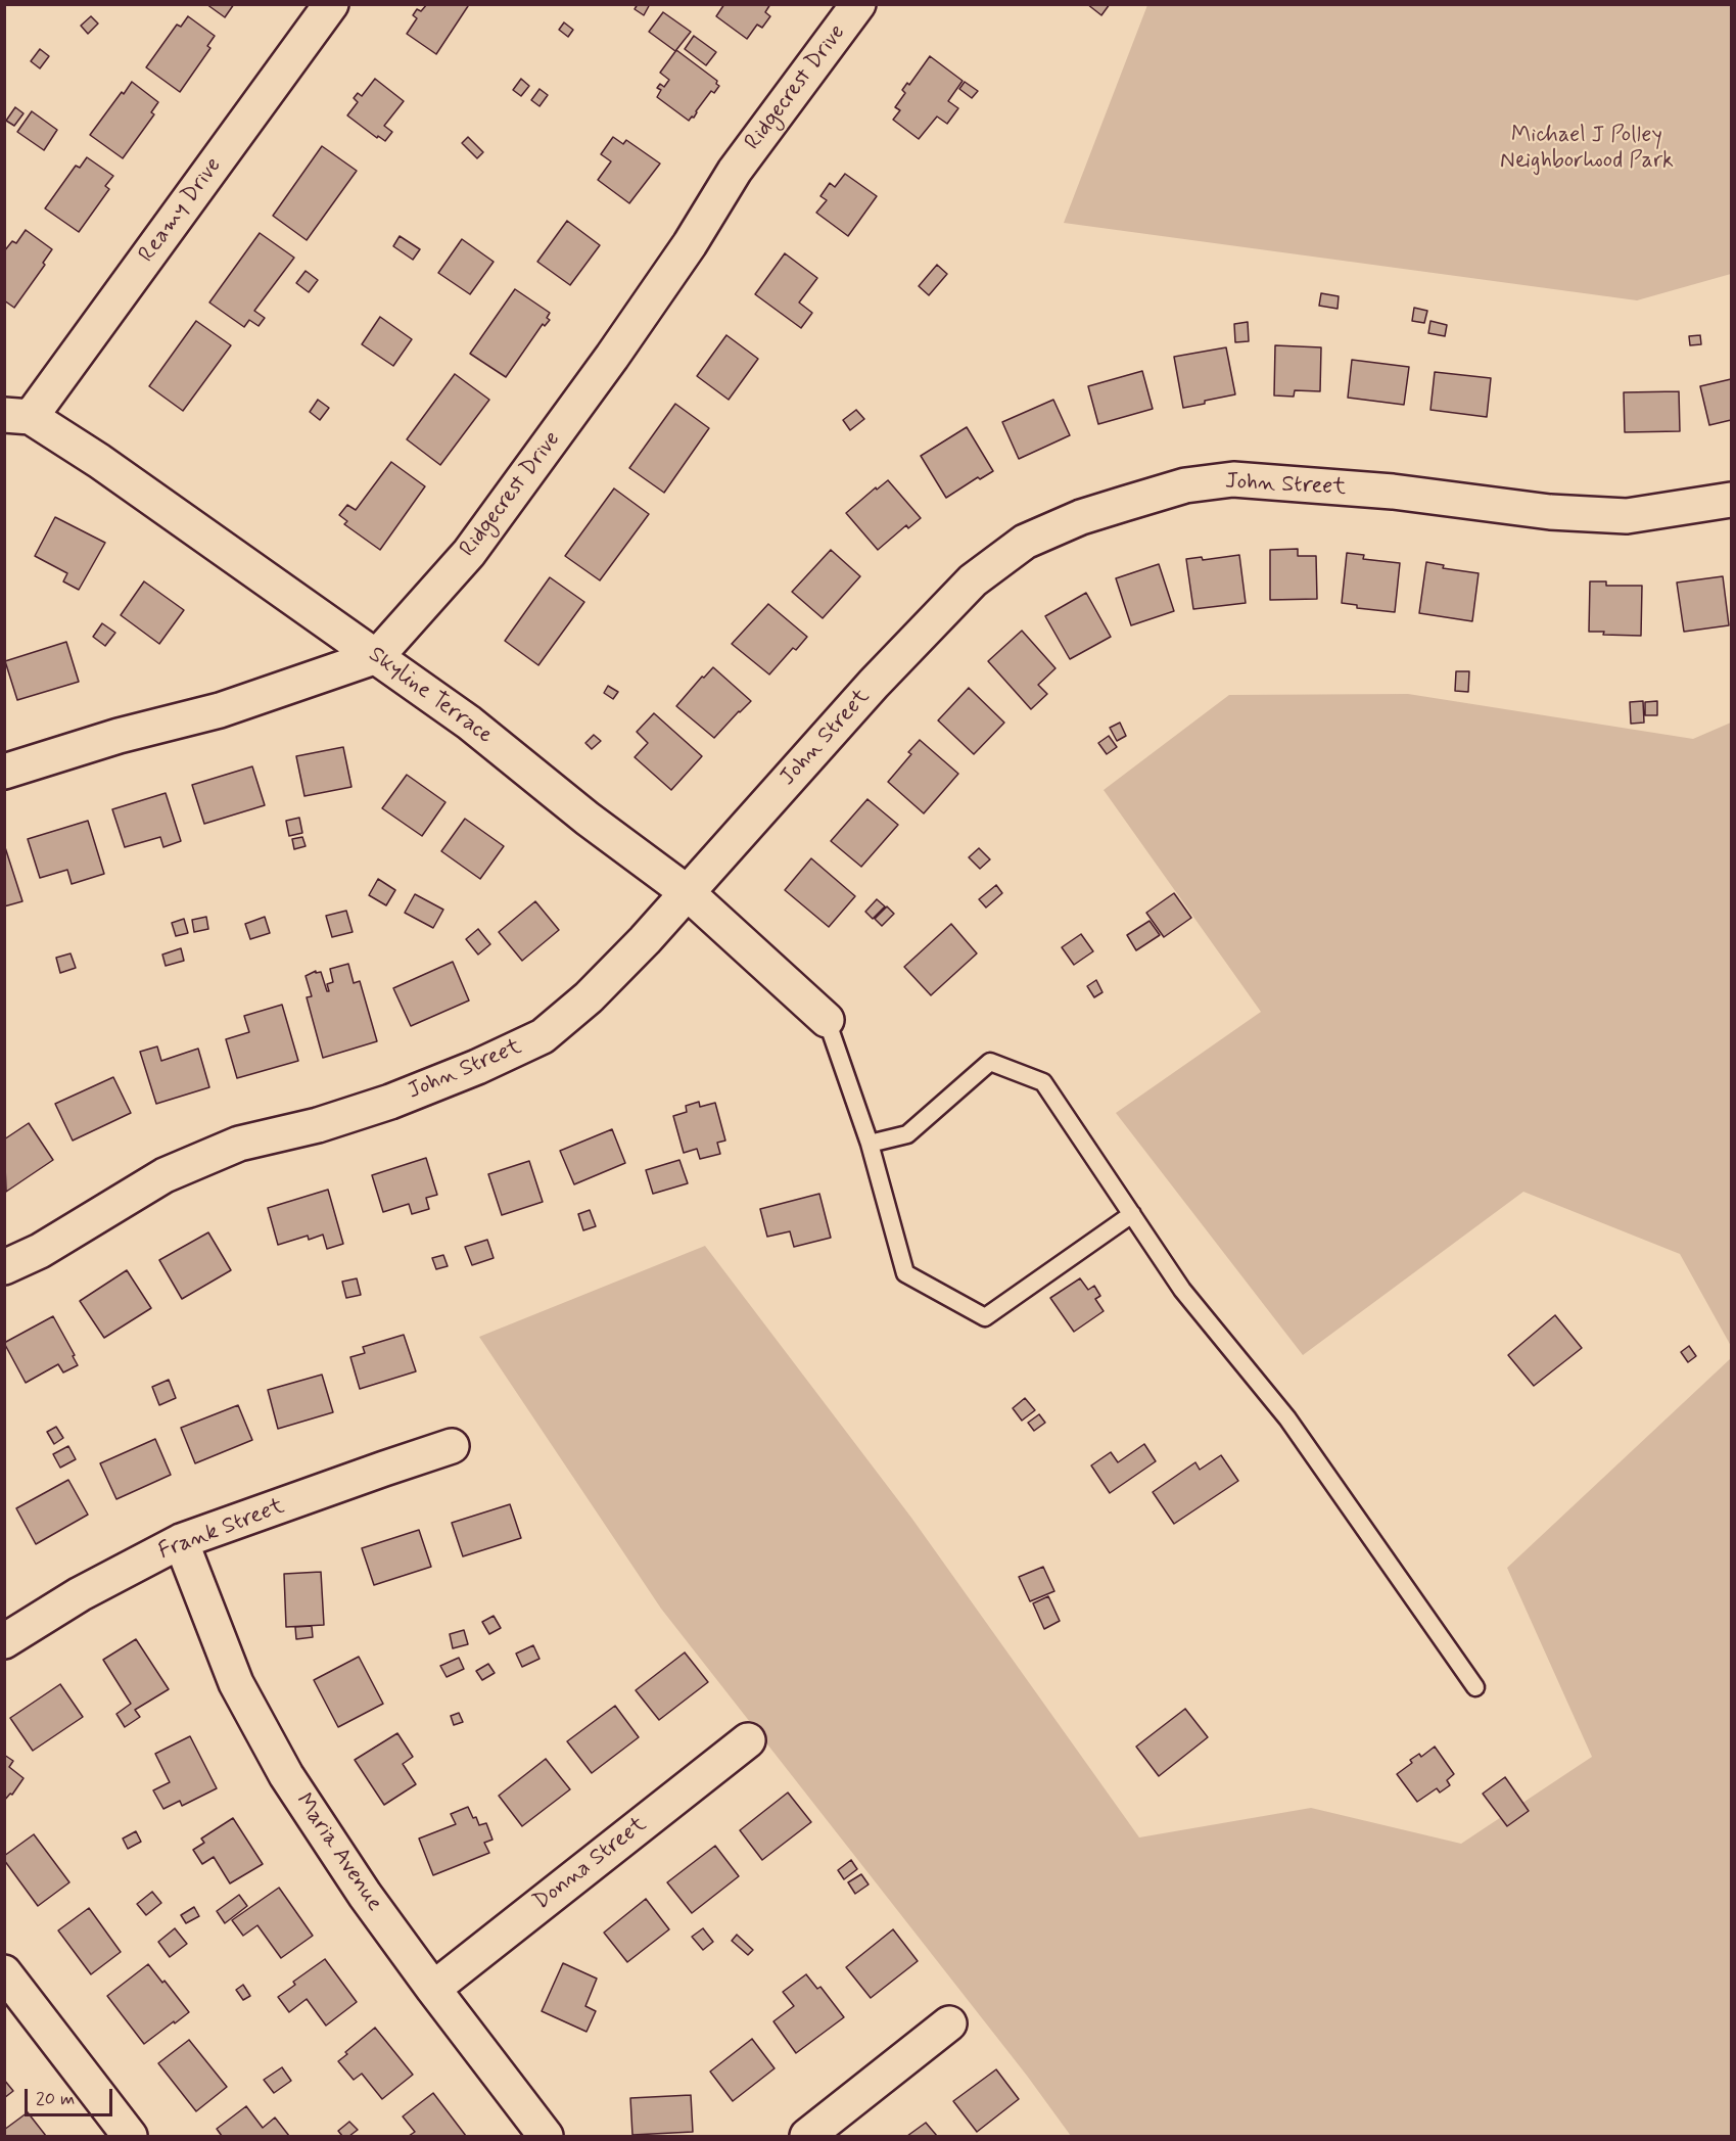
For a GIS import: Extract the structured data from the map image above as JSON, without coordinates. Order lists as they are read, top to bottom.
{
  "streets": {
    "street": [
      "Ridgecrest Drive",
      "Reamy Drive",
      "John Street",
      "Skyline Terrace",
      "Frank Street",
      "Maria Avenue",
      "Donna Street"
    ]
  },
  "crossings": [
    ["Ridgecrest Drive", "Skyline Terrace"],
    ["Reamy Drive", "Skyline Terrace"],
    ["John Street", "Skyline Terrace"],
    ["Frank Street", "Maria Avenue"],
    ["Maria Avenue", "Donna Street"]
  ],
  "parks": ["Michael J Polley Neighborhood Park"],
  "scale_bar": "20 m"
}
